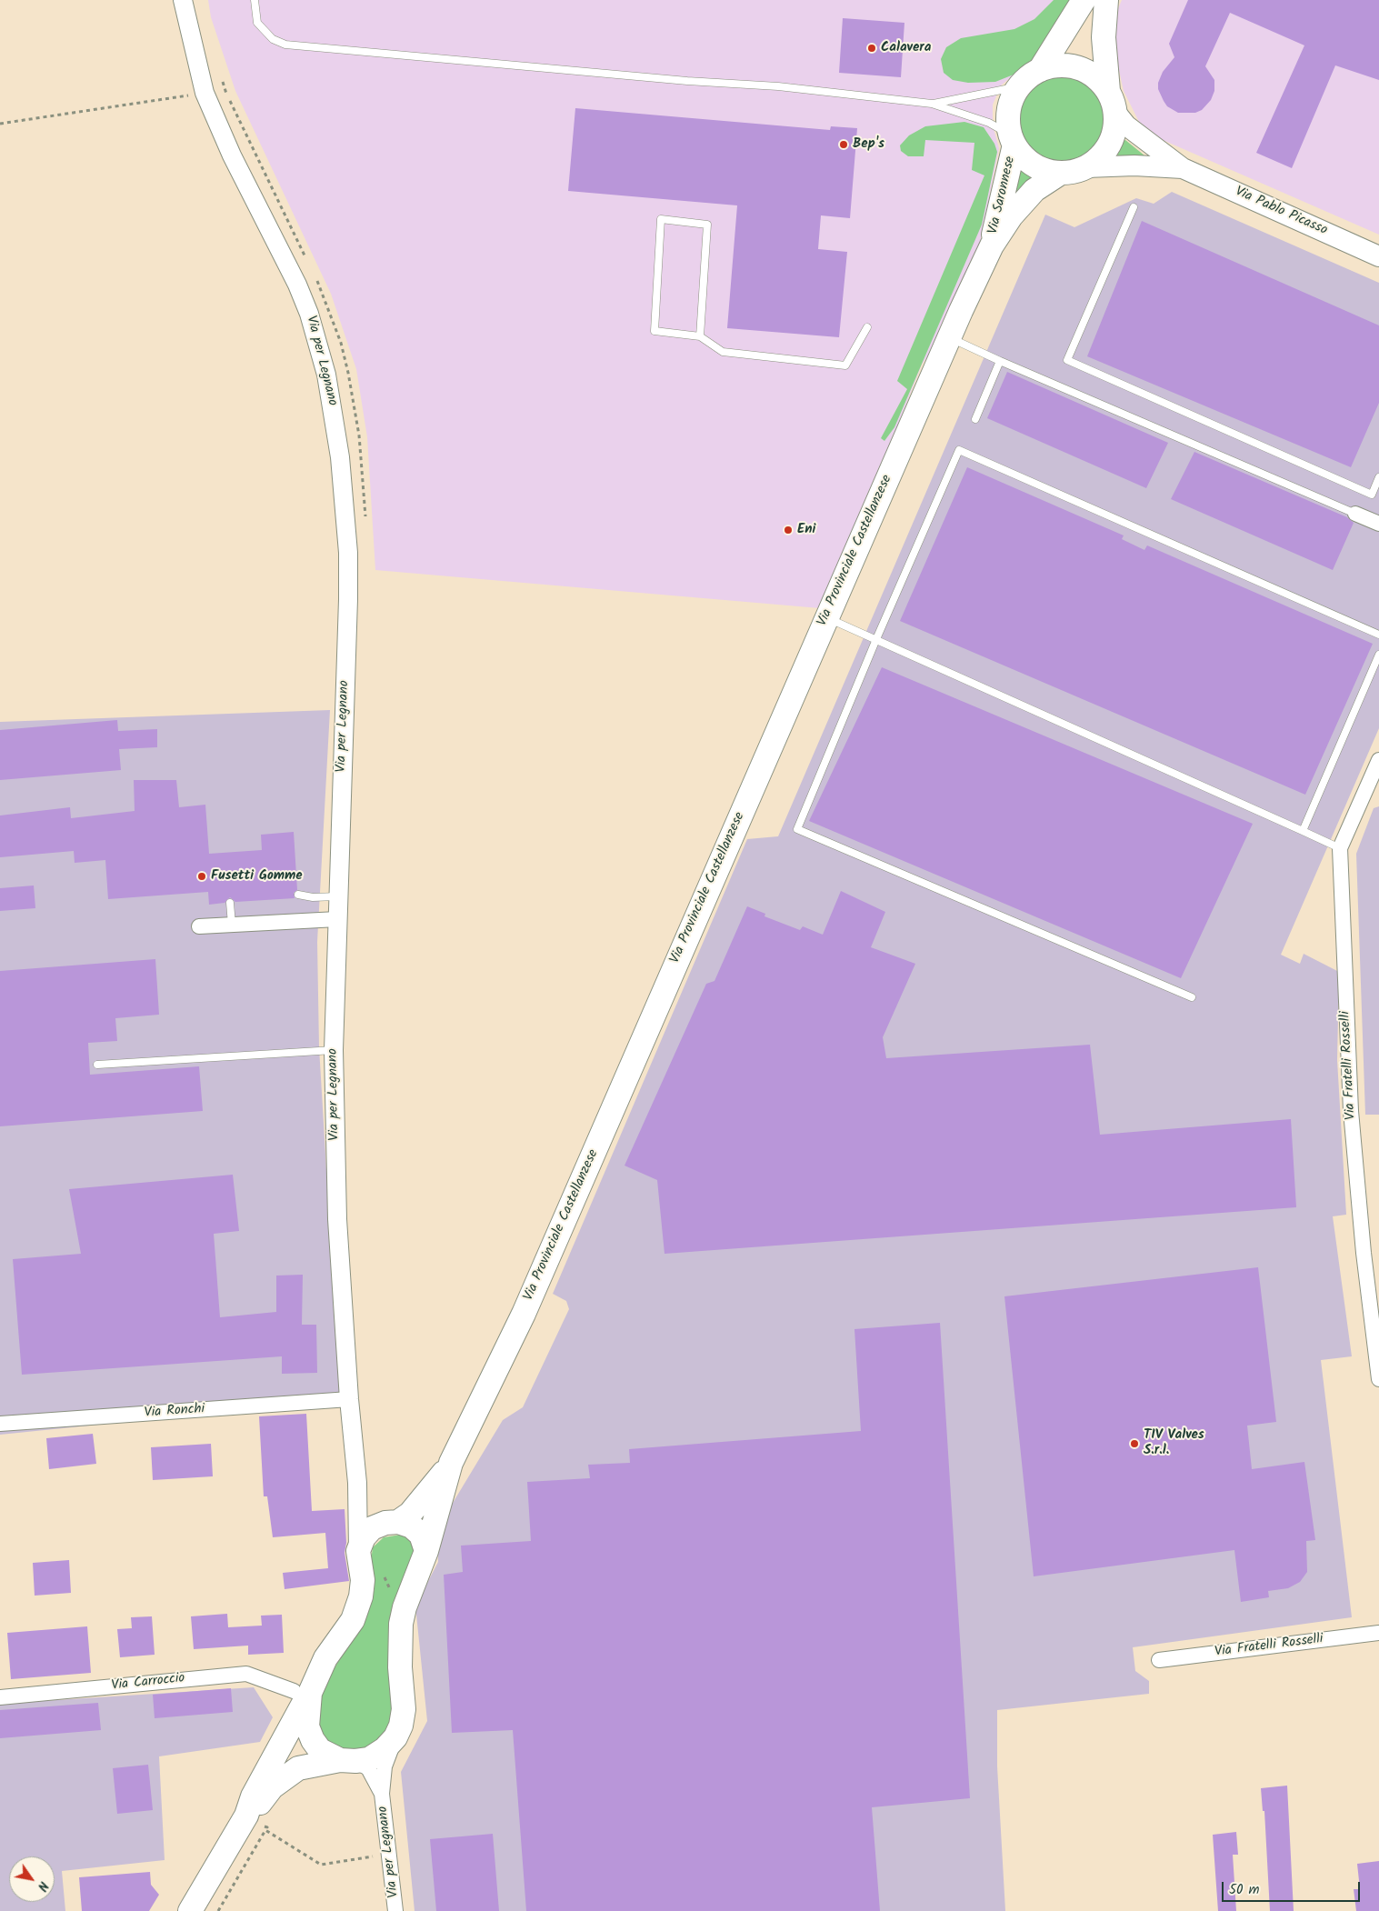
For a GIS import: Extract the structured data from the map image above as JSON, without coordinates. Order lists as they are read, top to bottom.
{
  "streets": {
    "main road": ["Via Saronnese", "Via Pablo Picasso", "Via Provinciale Castellanzese"],
    "street": [
      "Via per Legnano",
      "Via Fratelli Rosselli",
      "Via Ronchi",
      "Via Carroccio"
    ]
  },
  "crossings": [
    ["Via Saronnese", "Via Pablo Picasso"],
    ["Via Saronnese", "Via Provinciale Castellanzese"],
    ["Via per Legnano", "Via Provinciale Castellanzese"],
    ["Via per Legnano", "Via Ronchi"]
  ],
  "places": [
    "Calavera",
    "Bep's",
    "Eni",
    "Fusetti Gomme",
    "TIV Valves S.r.l."
  ],
  "scale_bar": "50 m",
  "north": "bottom right"
}
